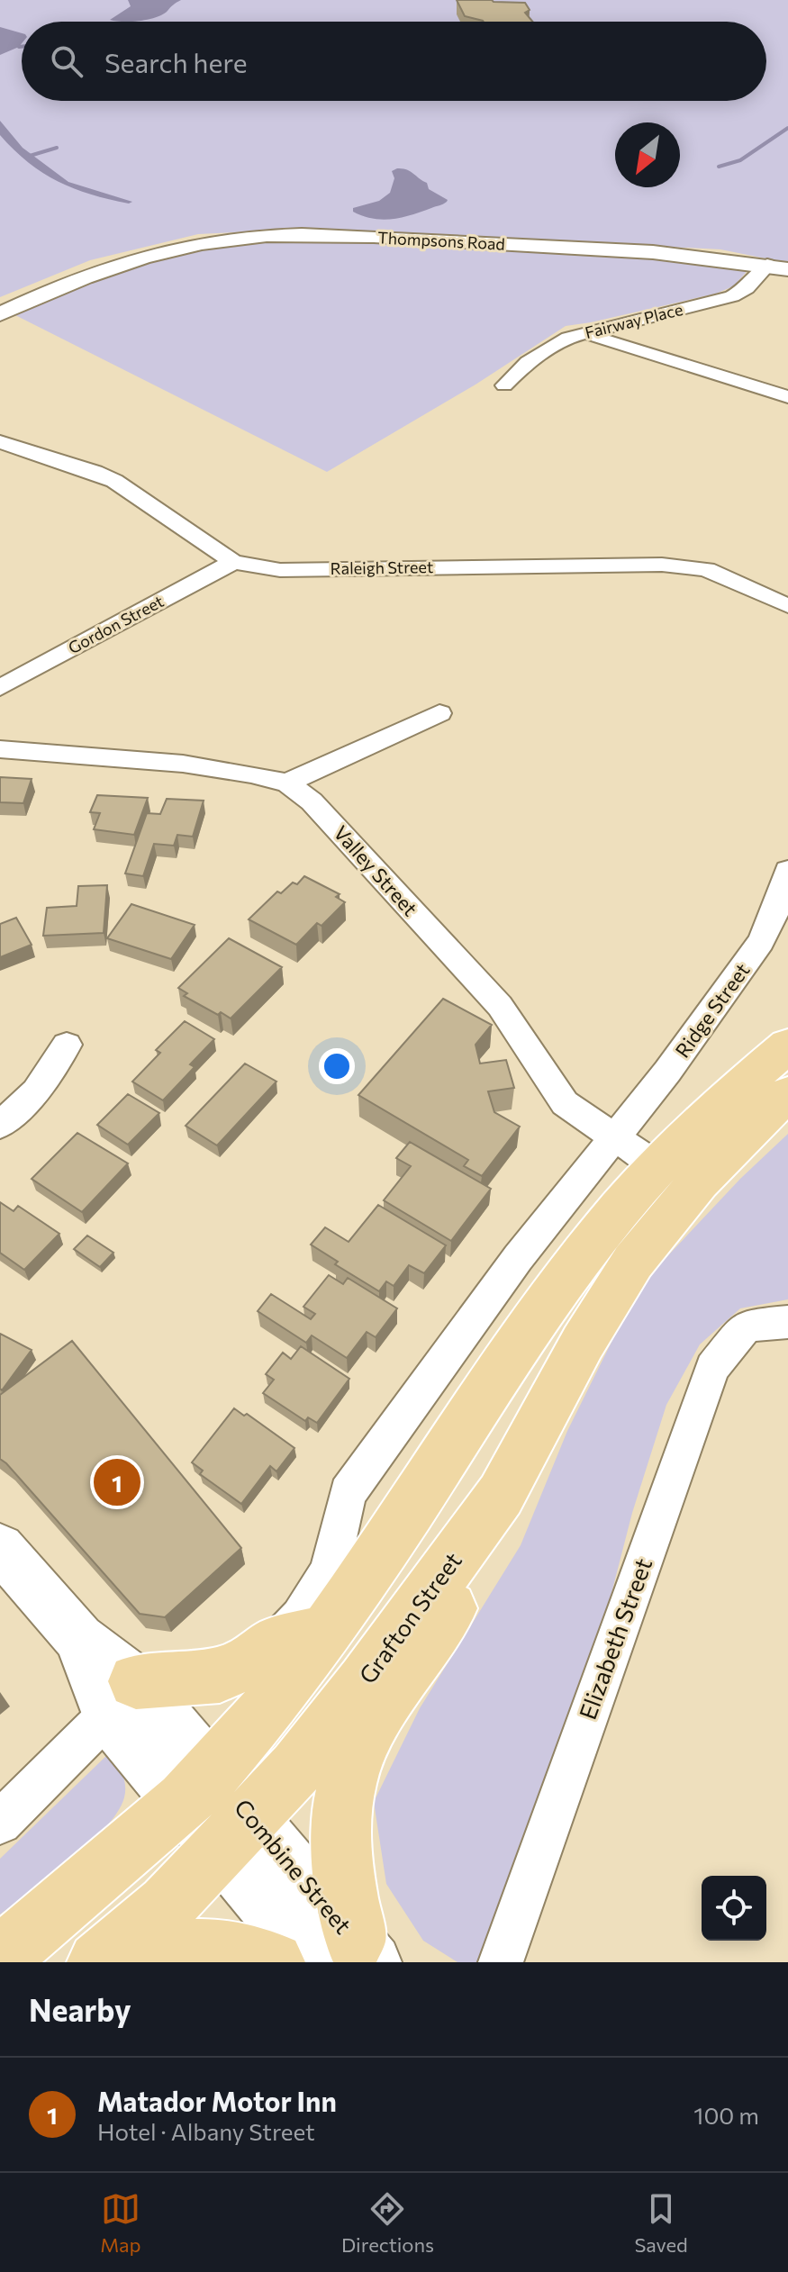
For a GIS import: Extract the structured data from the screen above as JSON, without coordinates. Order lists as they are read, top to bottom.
{
  "streets": {
    "highway": ["Grafton Street"],
    "street": [
      "Thompsons Road",
      "Fairway Place",
      "Raleigh Street",
      "Gordon Street",
      "Valley Street",
      "Ridge Street",
      "Elizabeth Street",
      "Combine Street"
    ]
  },
  "crossings": [
    ["Thompsons Road", "Fairway Place"],
    ["Raleigh Street", "Gordon Street"],
    ["Valley Street", "Ridge Street"],
    ["Grafton Street", "Combine Street"]
  ],
  "north": "bottom left",
  "page": {
    "search": "Search here",
    "pins": "1",
    "heading": "Nearby",
    "list": [
      {
        "mark": "1",
        "name": "Matador Motor Inn",
        "note": "Hotel · Albany Street",
        "value": "100 m"
      }
    ],
    "nav": ["Map", "Directions", "Saved"]
  }
}
